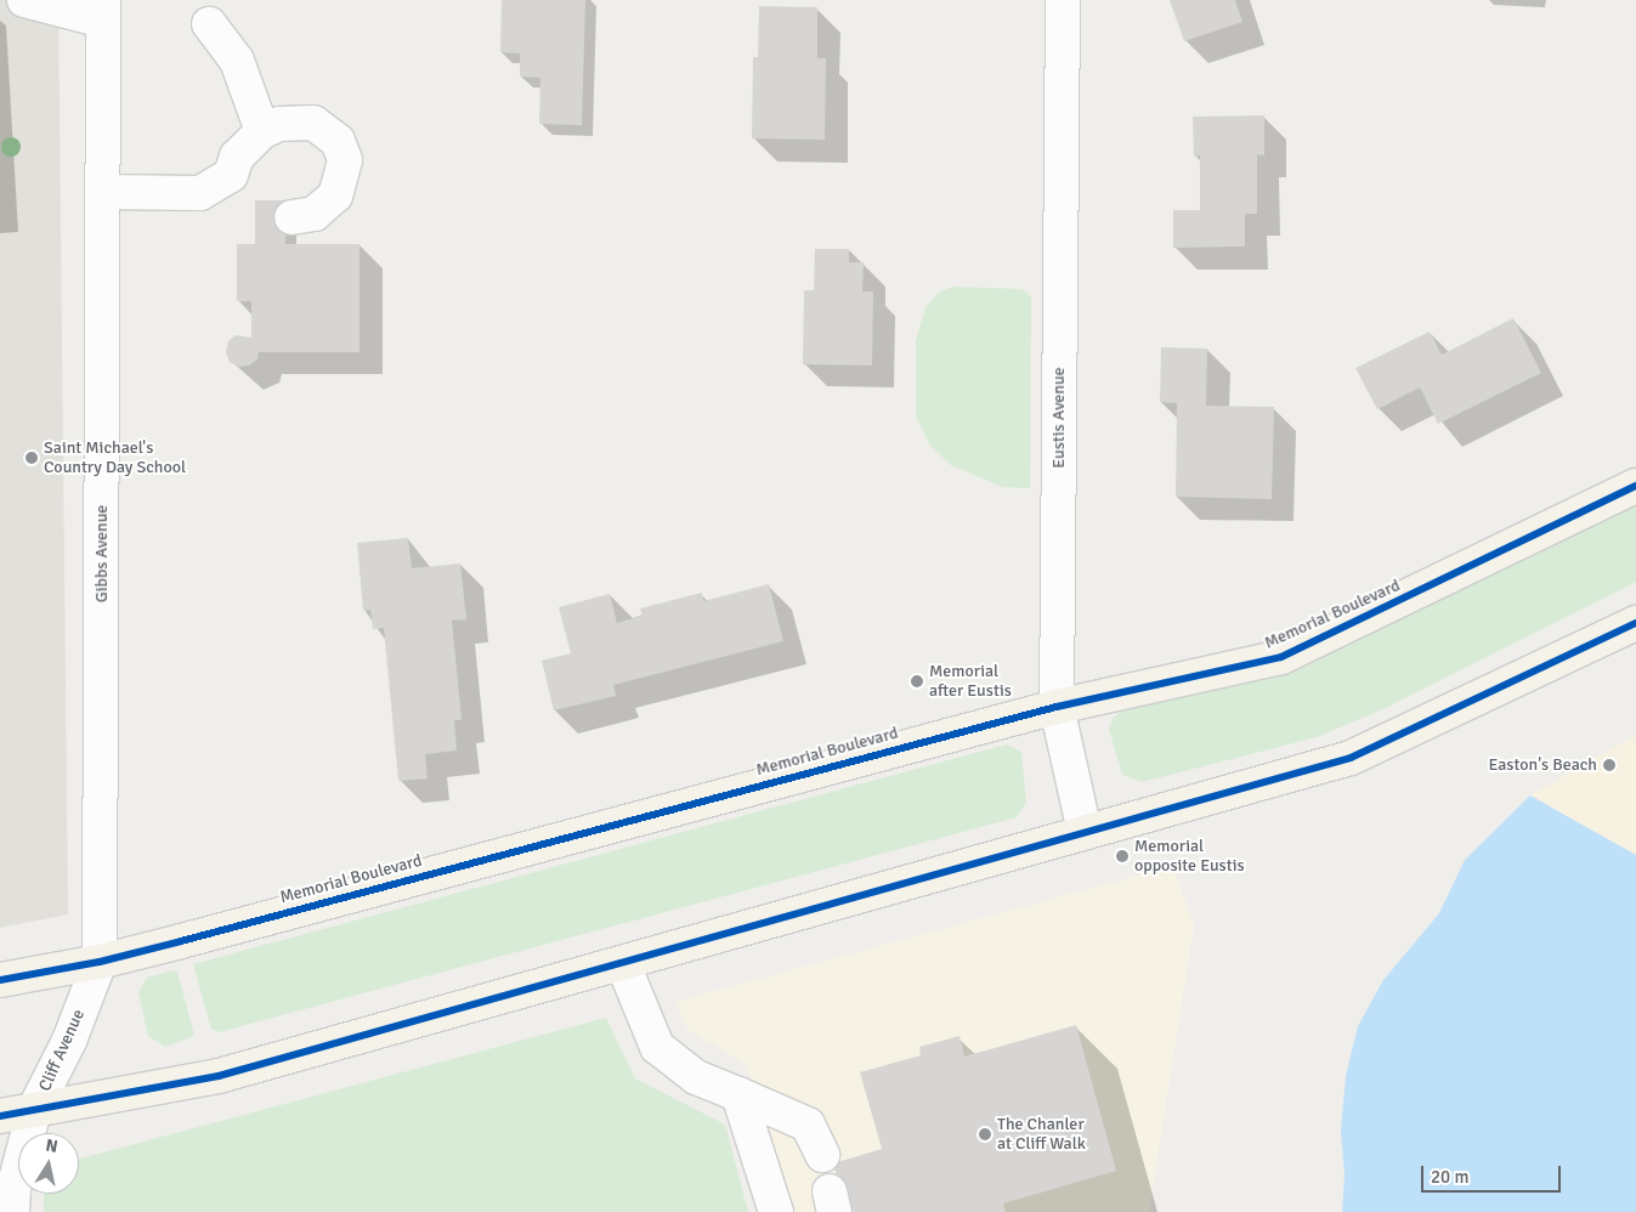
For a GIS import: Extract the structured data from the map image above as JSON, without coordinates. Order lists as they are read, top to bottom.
{
  "streets": {
    "main road": ["Memorial Boulevard"],
    "street": ["Eustis Avenue", "Gibbs Avenue", "Cliff Avenue"]
  },
  "crossings": [
    ["Eustis Avenue", "Memorial Boulevard"],
    ["Gibbs Avenue", "Memorial Boulevard"],
    ["Gibbs Avenue", "Cliff Avenue"],
    ["Memorial Boulevard", "Cliff Avenue"]
  ],
  "places": [
    "Saint Michael's Country Day School",
    "Memorial after Eustis",
    "Easton's Beach",
    "Memorial opposite Eustis",
    "The Chanler at Cliff Walk"
  ],
  "scale_bar": "20 m",
  "north": "top"
}
